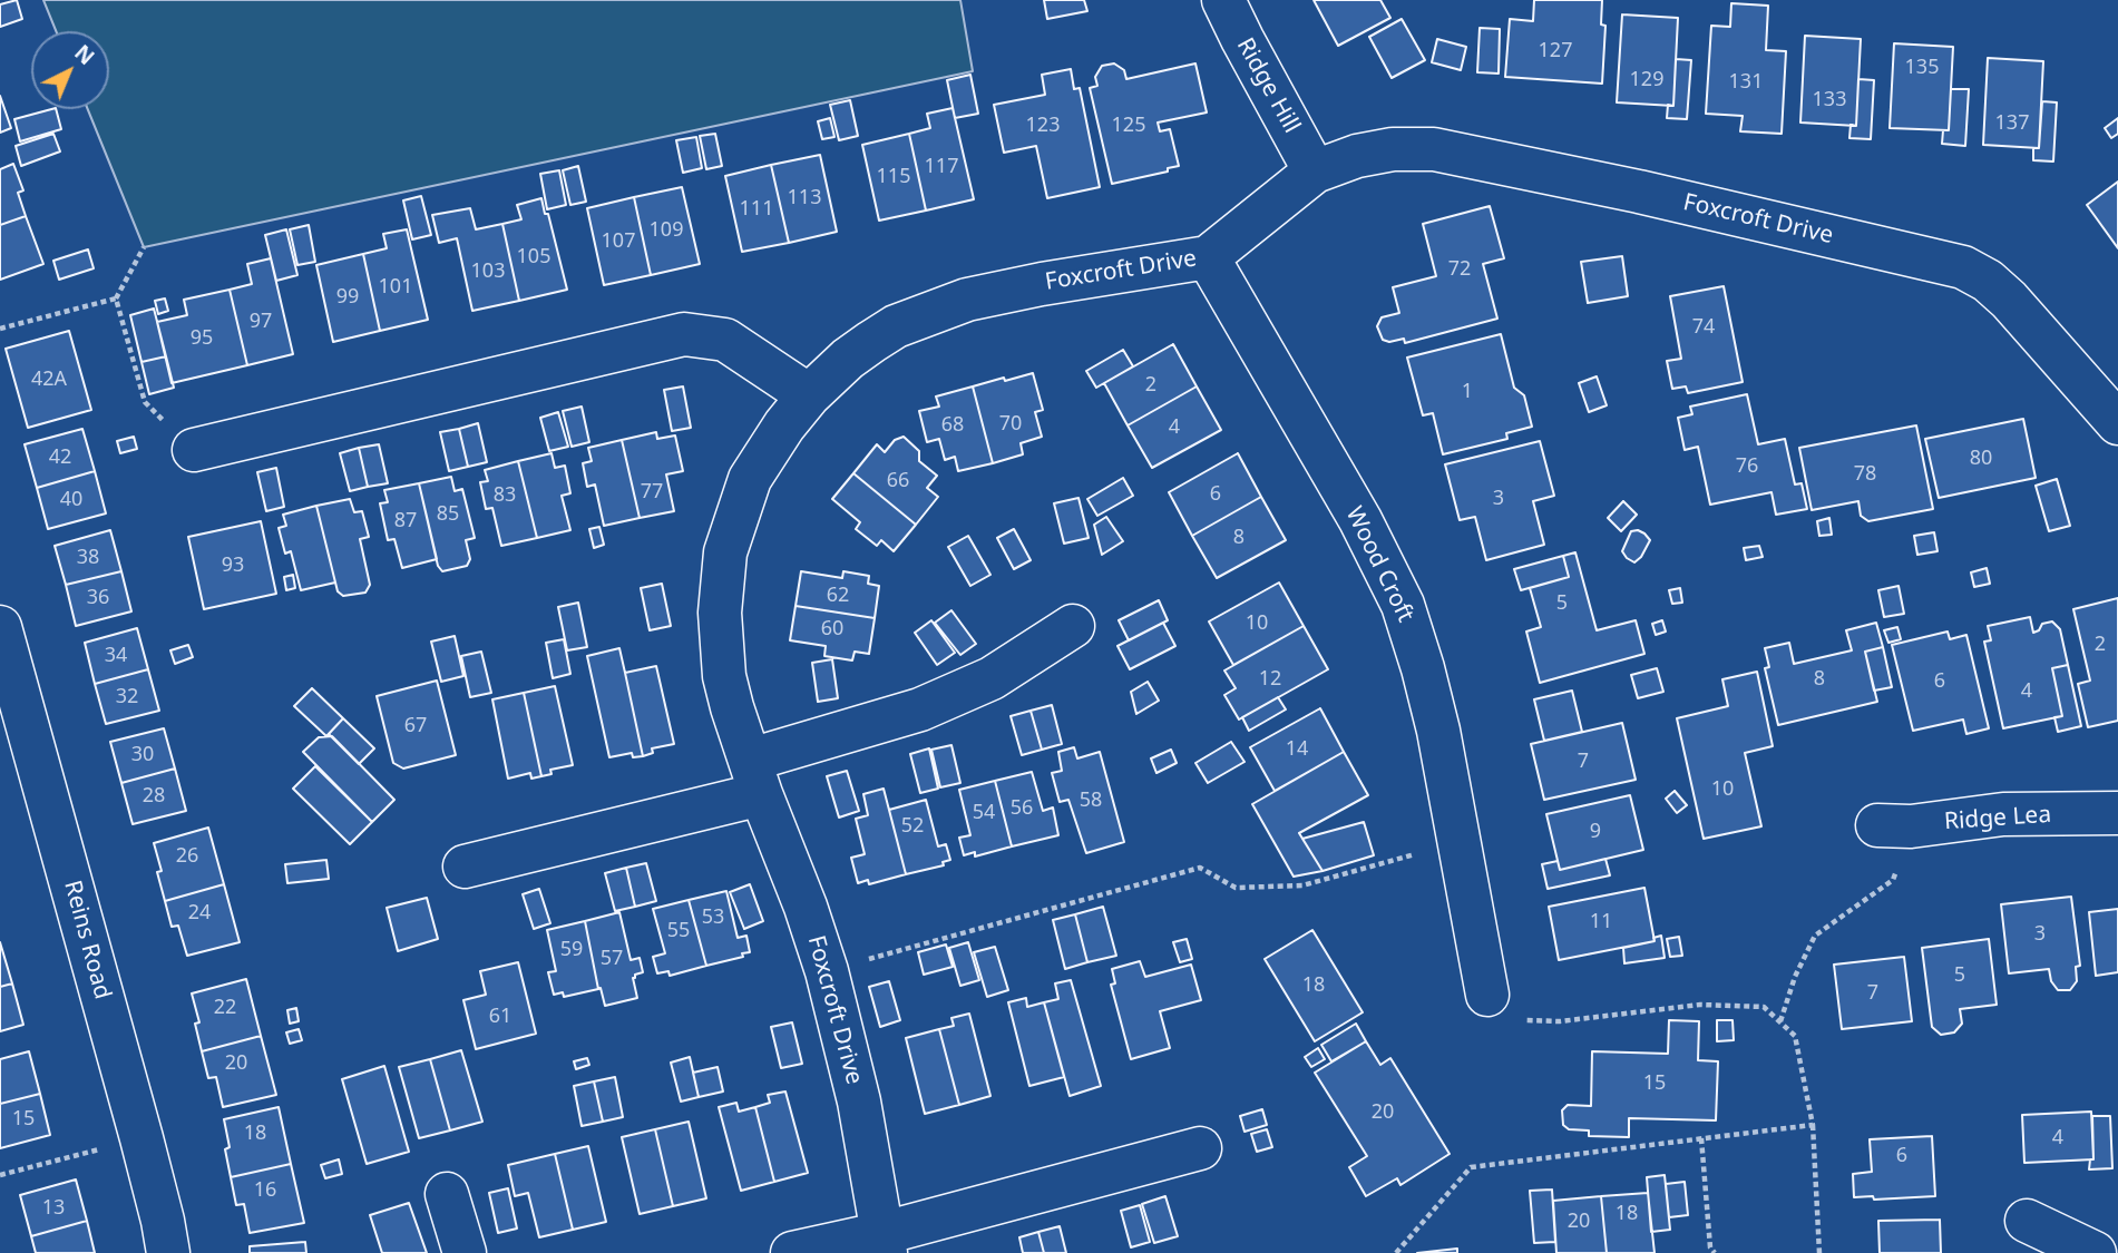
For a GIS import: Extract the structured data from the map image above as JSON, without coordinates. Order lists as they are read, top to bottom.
{
  "streets": {
    "street": [
      "Ridge Hill",
      "Foxcroft Drive",
      "Wood Croft",
      "Ridge Lea",
      "Reins Road"
    ]
  },
  "crossings": [
    ["Ridge Hill", "Foxcroft Drive"],
    ["Foxcroft Drive", "Wood Croft"]
  ],
  "house_numbers": [
    "127",
    "135",
    "129",
    "131",
    "133",
    "137",
    "123",
    "125",
    "117",
    "115",
    "113",
    "111",
    "109",
    "107",
    "105",
    "72",
    "103",
    "101",
    "99",
    "97",
    "74",
    "95",
    "42A",
    "2",
    "1",
    "70",
    "68",
    "4",
    "42",
    "80",
    "76",
    "78",
    "66",
    "77",
    "6",
    "83",
    "3",
    "40",
    "85",
    "87",
    "8",
    "38",
    "93",
    "62",
    "36",
    "5",
    "10",
    "60",
    "2",
    "34",
    "12",
    "8",
    "6",
    "4",
    "32",
    "67",
    "14",
    "30",
    "7",
    "10",
    "28",
    "58",
    "56",
    "54",
    "52",
    "9",
    "26",
    "24",
    "53",
    "11",
    "55",
    "3",
    "59",
    "57",
    "5",
    "18",
    "7",
    "22",
    "61",
    "20",
    "15",
    "20",
    "15",
    "18",
    "4",
    "6",
    "16",
    "13",
    "18",
    "20"
  ],
  "north": "top right"
}
